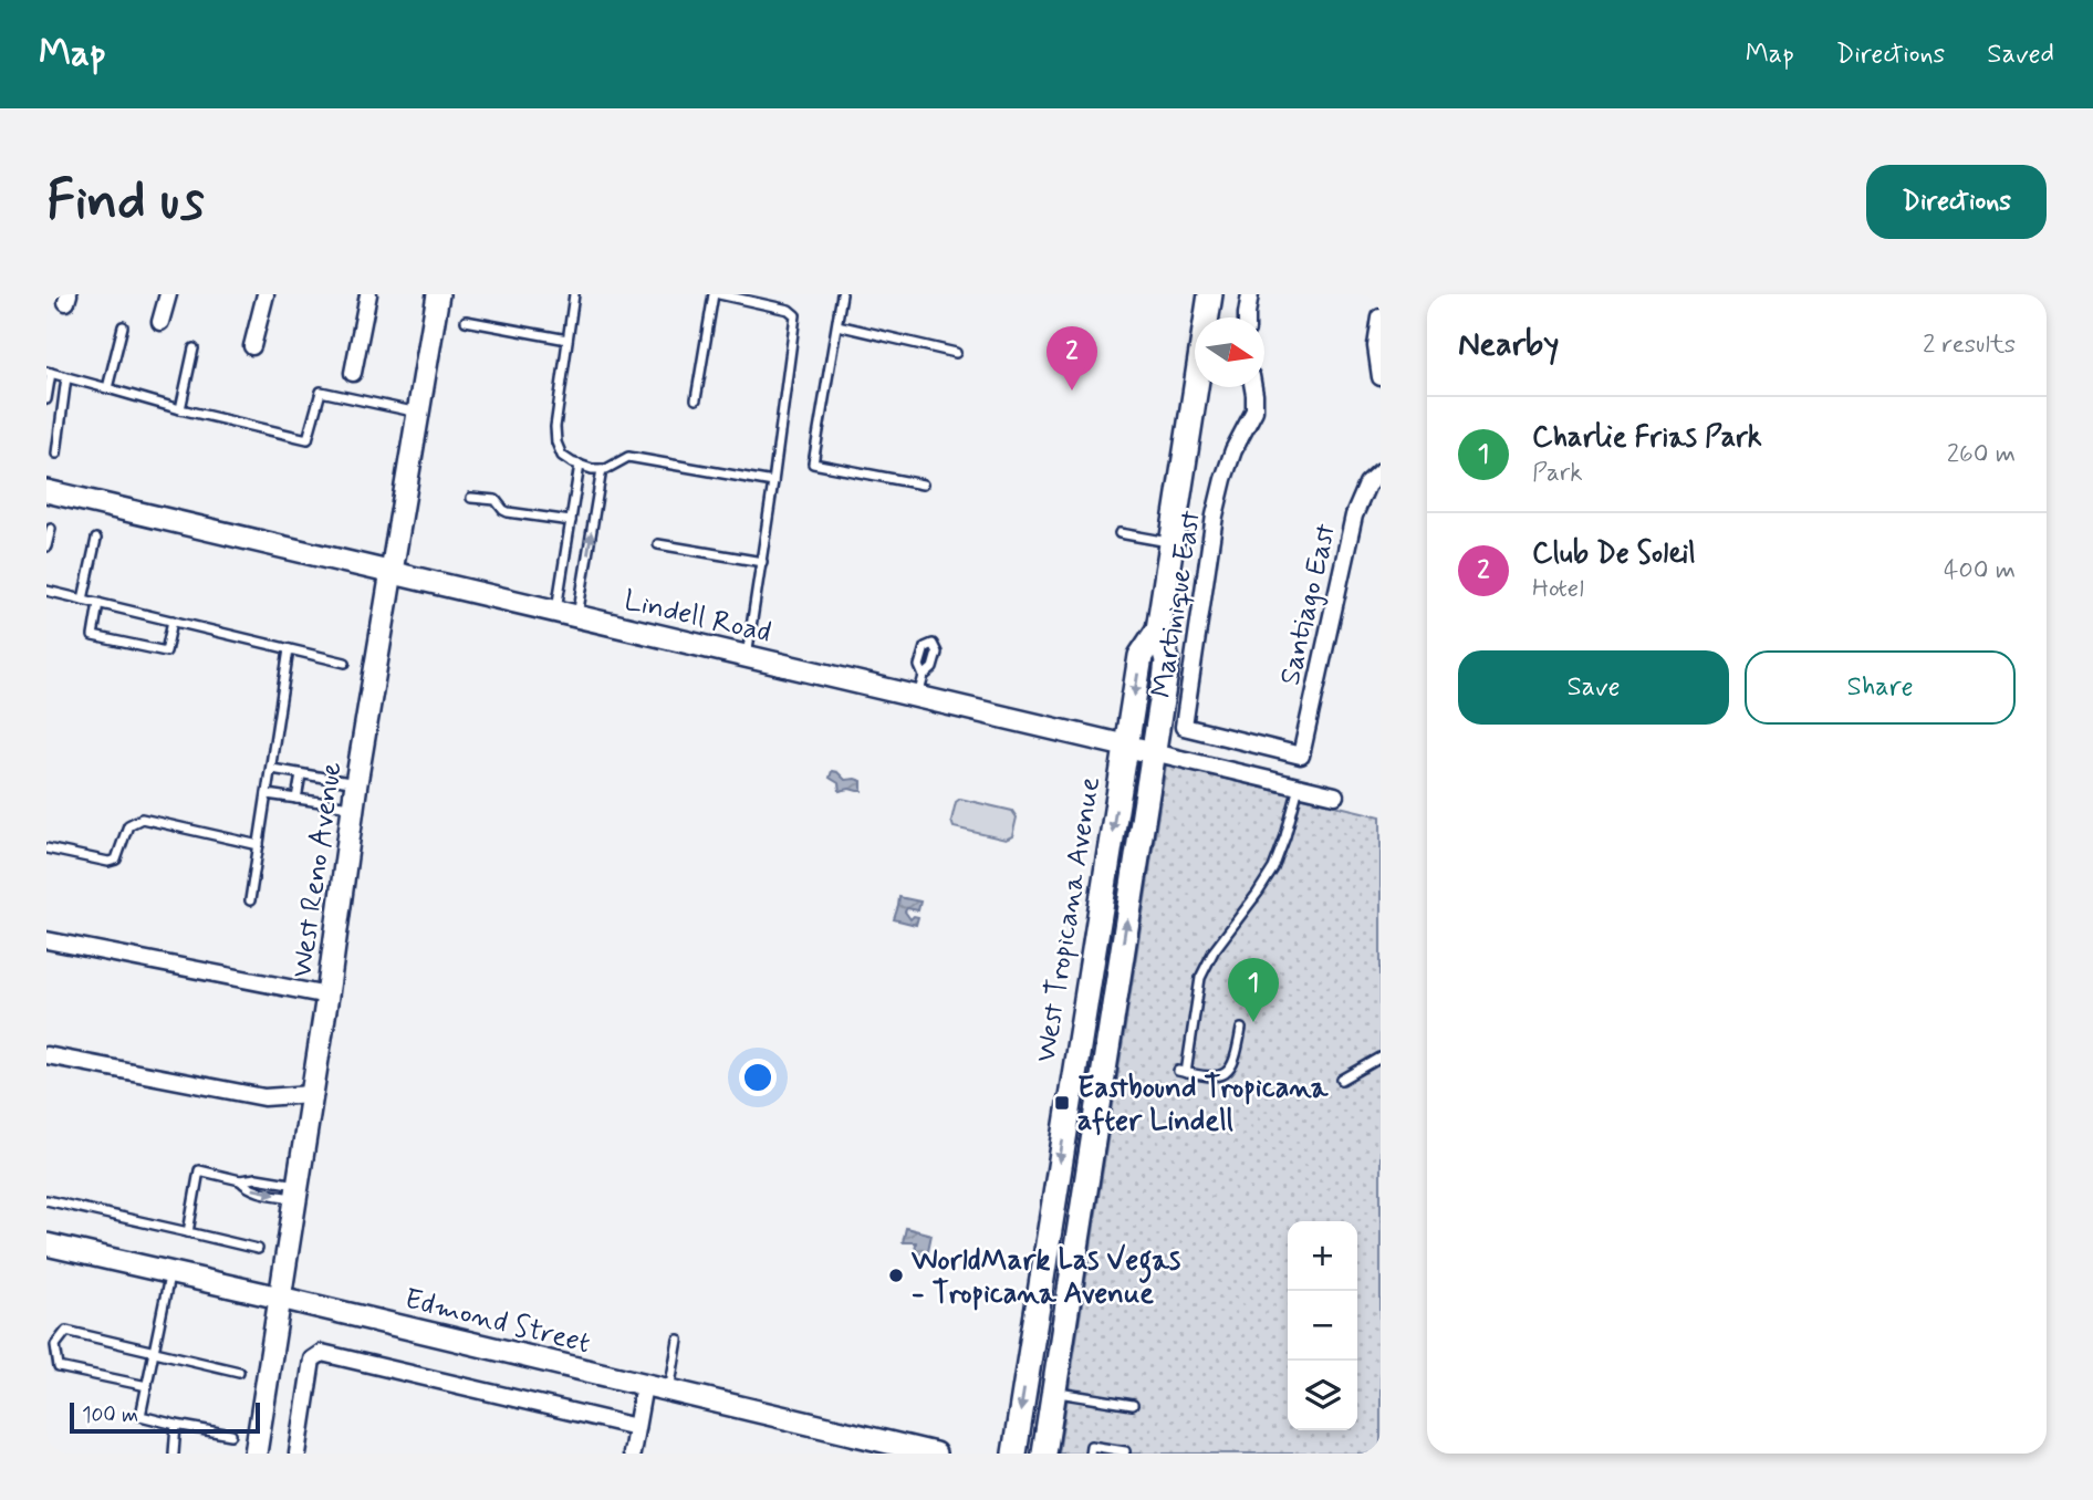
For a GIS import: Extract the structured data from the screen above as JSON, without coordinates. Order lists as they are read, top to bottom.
{
  "streets": {
    "main road": ["West Tropicana Avenue"],
    "street": [
      "Martinique East",
      "Santiago East",
      "Lindell Road",
      "West Reno Avenue",
      "Edmond Street"
    ]
  },
  "crossings": [
    ["Martinique East", "Santiago East"],
    ["Lindell Road", "West Reno Avenue"],
    ["Lindell Road", "West Tropicana Avenue"],
    ["West Reno Avenue", "Edmond Street"]
  ],
  "places": {
    "transit": ["Eastbound Tropicana after Lindell"],
    "other": ["WorldMark Las Vegas - Tropicana Avenue"]
  },
  "scale_bar": "100 m",
  "north": "right",
  "page": {
    "header": "Map",
    "nav": ["Map", "Directions", "Saved"],
    "buttons": [
      "Directions",
      ["Save", "Share"]
    ],
    "title": "Find us",
    "heading": ["Nearby", "2 results"],
    "pins": ["2", "1"],
    "list": [
      {
        "mark": "1",
        "name": "Charlie Frias Park",
        "note": "Park",
        "value": "260 m"
      },
      {
        "mark": "2",
        "name": "Club De Soleil",
        "note": "Hotel",
        "value": "400 m"
      }
    ],
    "map_buttons": ["+", "−"],
    "scale": "100 m"
  }
}
